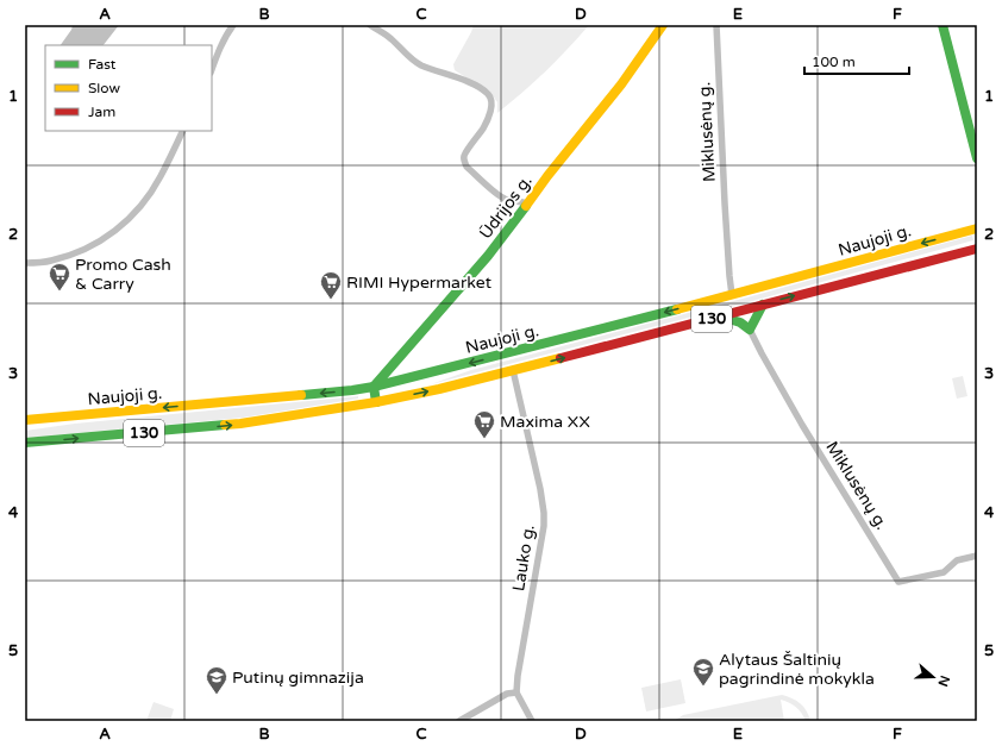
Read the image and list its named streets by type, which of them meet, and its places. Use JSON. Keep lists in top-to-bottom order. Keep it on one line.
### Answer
{"streets":{"main road":["Ūdrijos g.","Naujoji g.","130"],"street":["Miklusėnų g.","Lauko g."]},"crossings":[["Miklusėnų g.","Naujoji g."],["Ūdrijos g.","Naujoji g."],["Naujoji g.","Lauko g."]],"places":{"supermarket":["Promo Cash & Carry","RIMI Hypermarket","Maxima XX"],"school or university":["Alytaus Šaltinių pagrindinė mokykla","Putinų gimnazija"]},"legend":["Fast","Slow","Jam"],"scale_bar":"100 m","north":"right","grid":{"columns":["A","B","C","D","E","F"],"rows":["1","2","3","4","5"]}}
